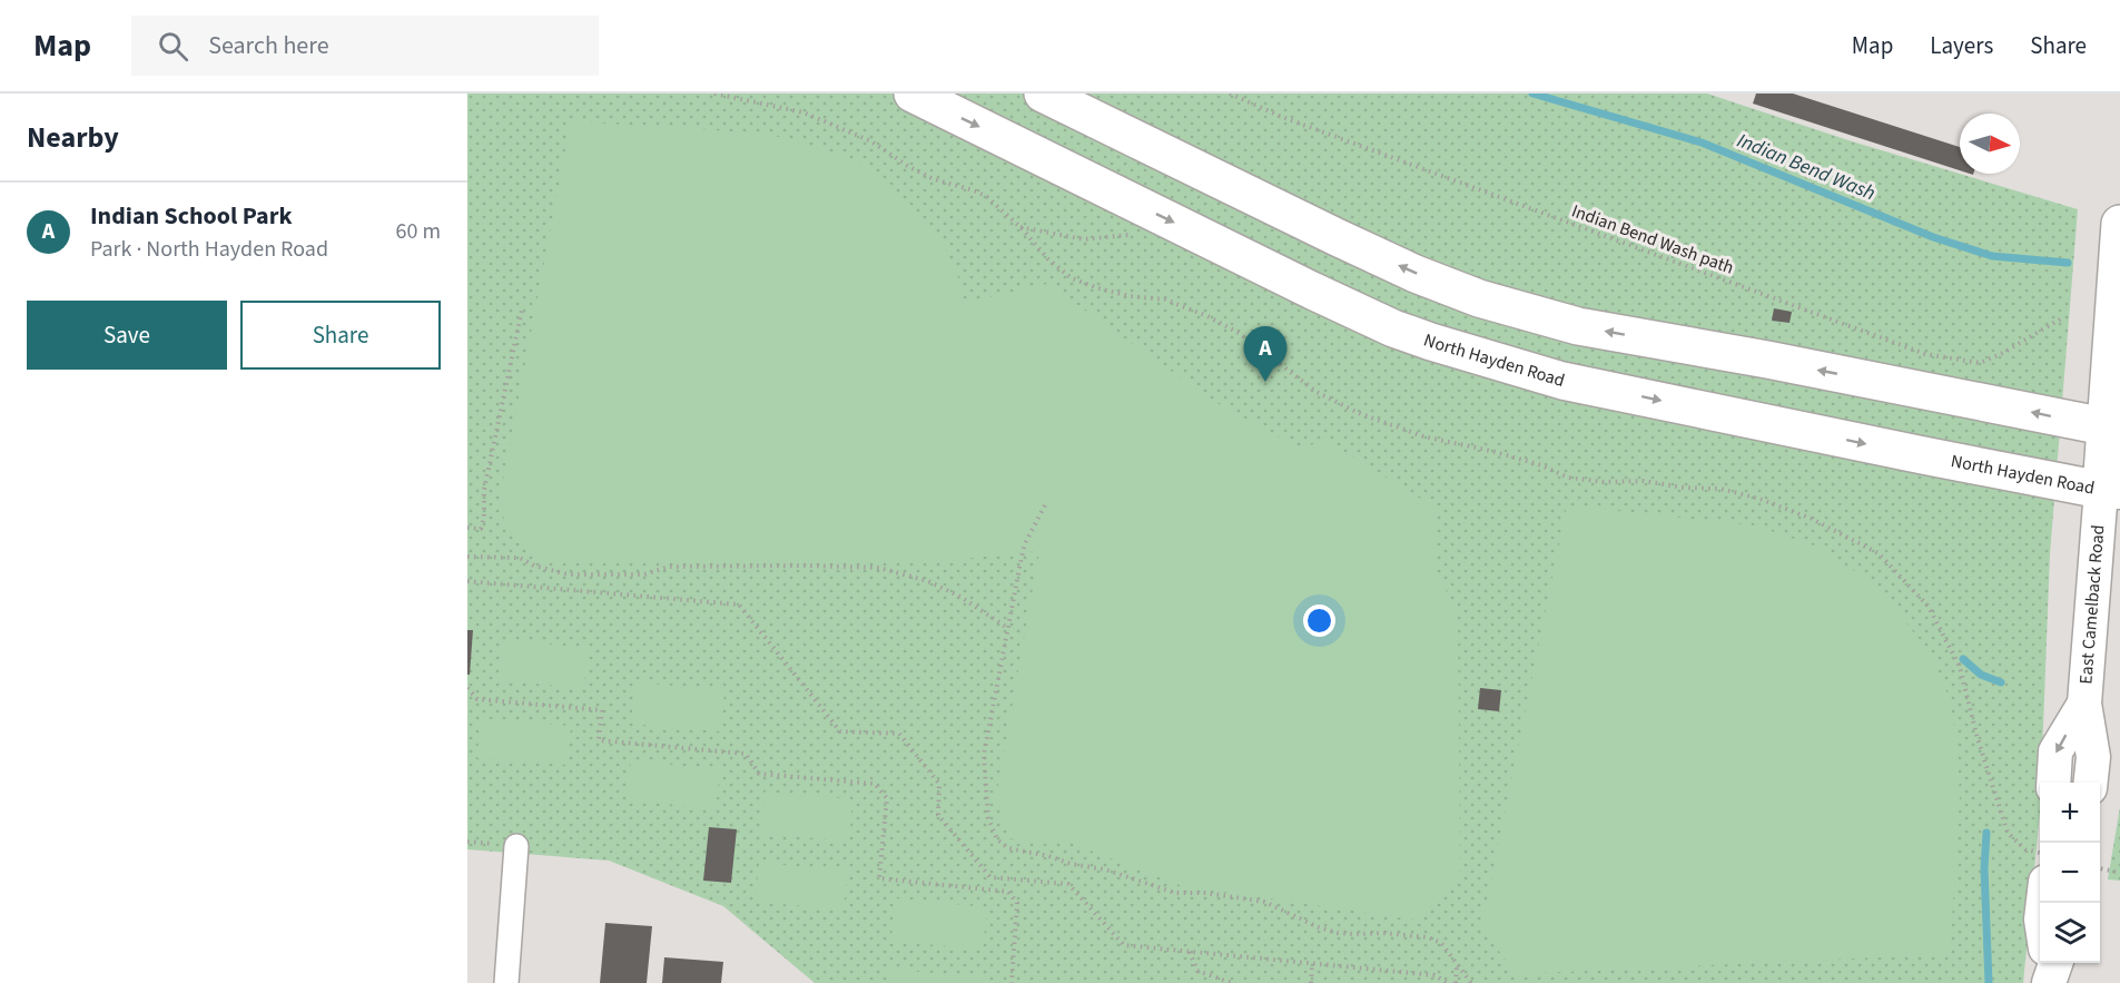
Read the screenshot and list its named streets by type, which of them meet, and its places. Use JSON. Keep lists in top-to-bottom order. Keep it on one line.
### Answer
{"streets":{"main road":["North Hayden Road","East Camelback Road"],"path":["Indian Bend Wash path"]},"crossings":[["North Hayden Road","East Camelback Road"]],"water":["Indian Bend Wash"],"north":"right","page":{"header":"Map","search":"Search here","nav":["Map","Layers","Share"],"heading":"Nearby","list":[{"mark":"A","name":"Indian School Park","note":"Park · North Hayden Road","value":"60 m"}],"buttons":["Save","Share"],"pins":"A","map_buttons":["+","−"]}}
